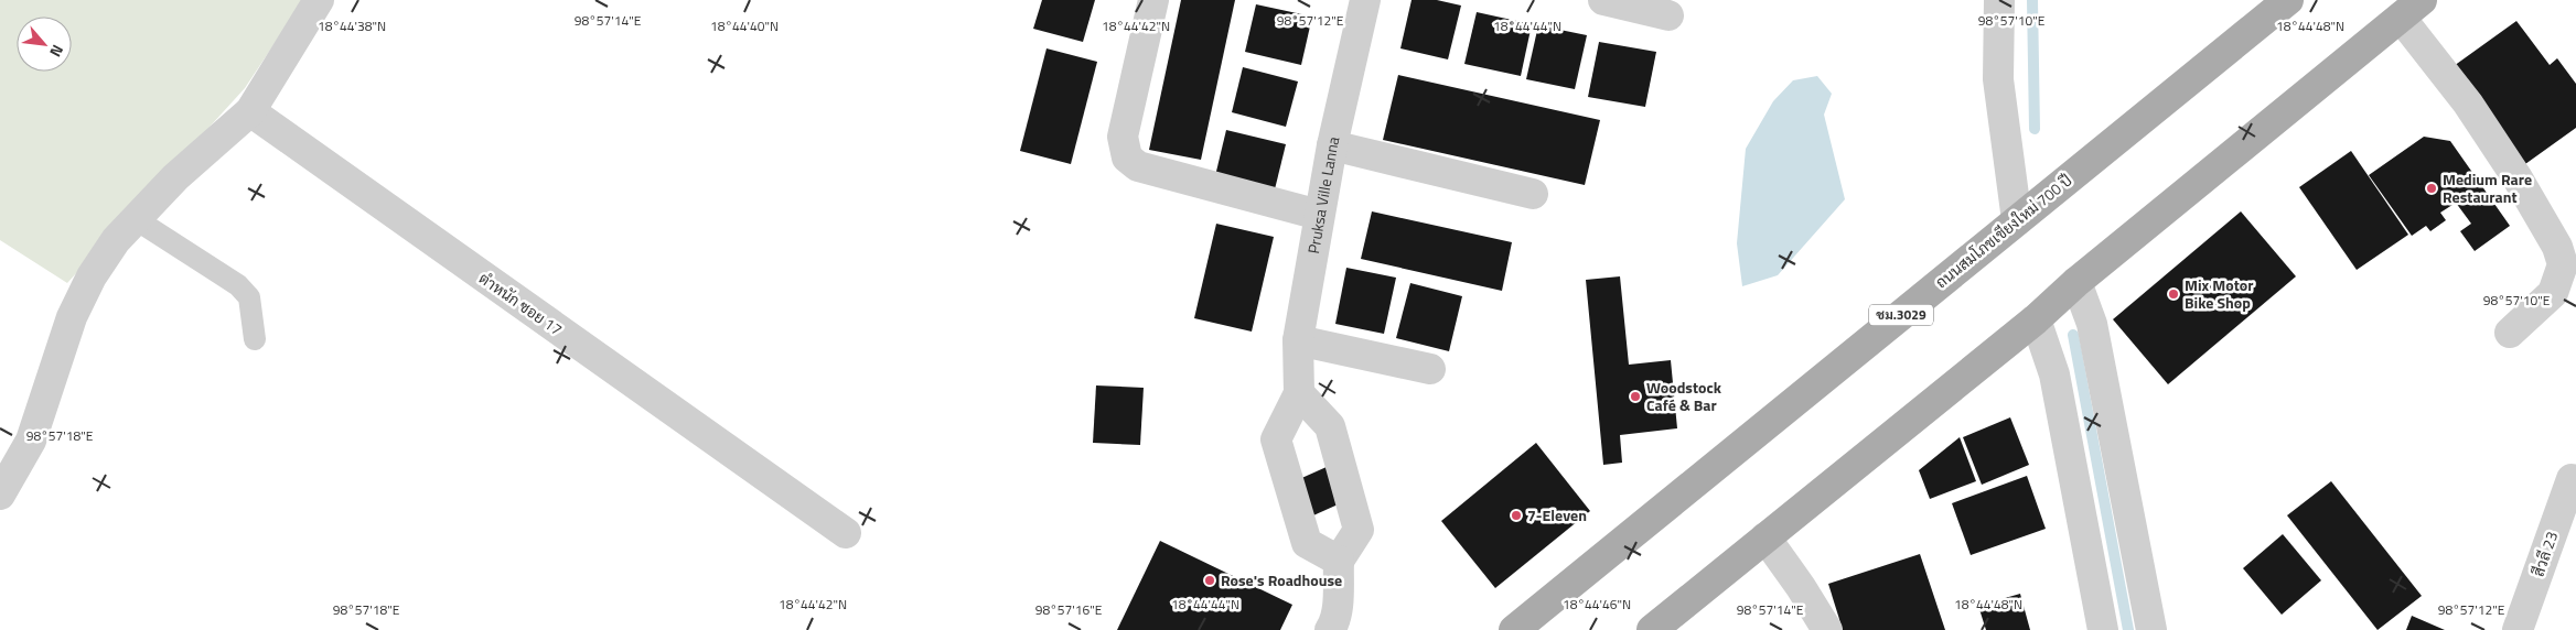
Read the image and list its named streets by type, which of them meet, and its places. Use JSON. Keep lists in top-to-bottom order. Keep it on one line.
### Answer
{"streets":{"main road":["ถนนสมโภชเชียงใหม่ 700 ปี","ชม.3029"],"street":["Pruksa Ville Lanna","ตำหนัก ซอย 17","สีวลี 23"]},"places":["Medium Rare Restaurant","Mix Motor Bike Shop","Woodstock Café & Bar","7-Eleven","Rose's Roadhouse"],"north":"bottom right","coordinates":["98°57'14\"E","98°57'12\"E","98°57'10\"E","18°44'38\"N","18°44'40\"N","18°44'42\"N","18°44'44\"N","18°44'48\"N","98°57'18\"E","18°44'46\"N","98°57'16\"E"]}
